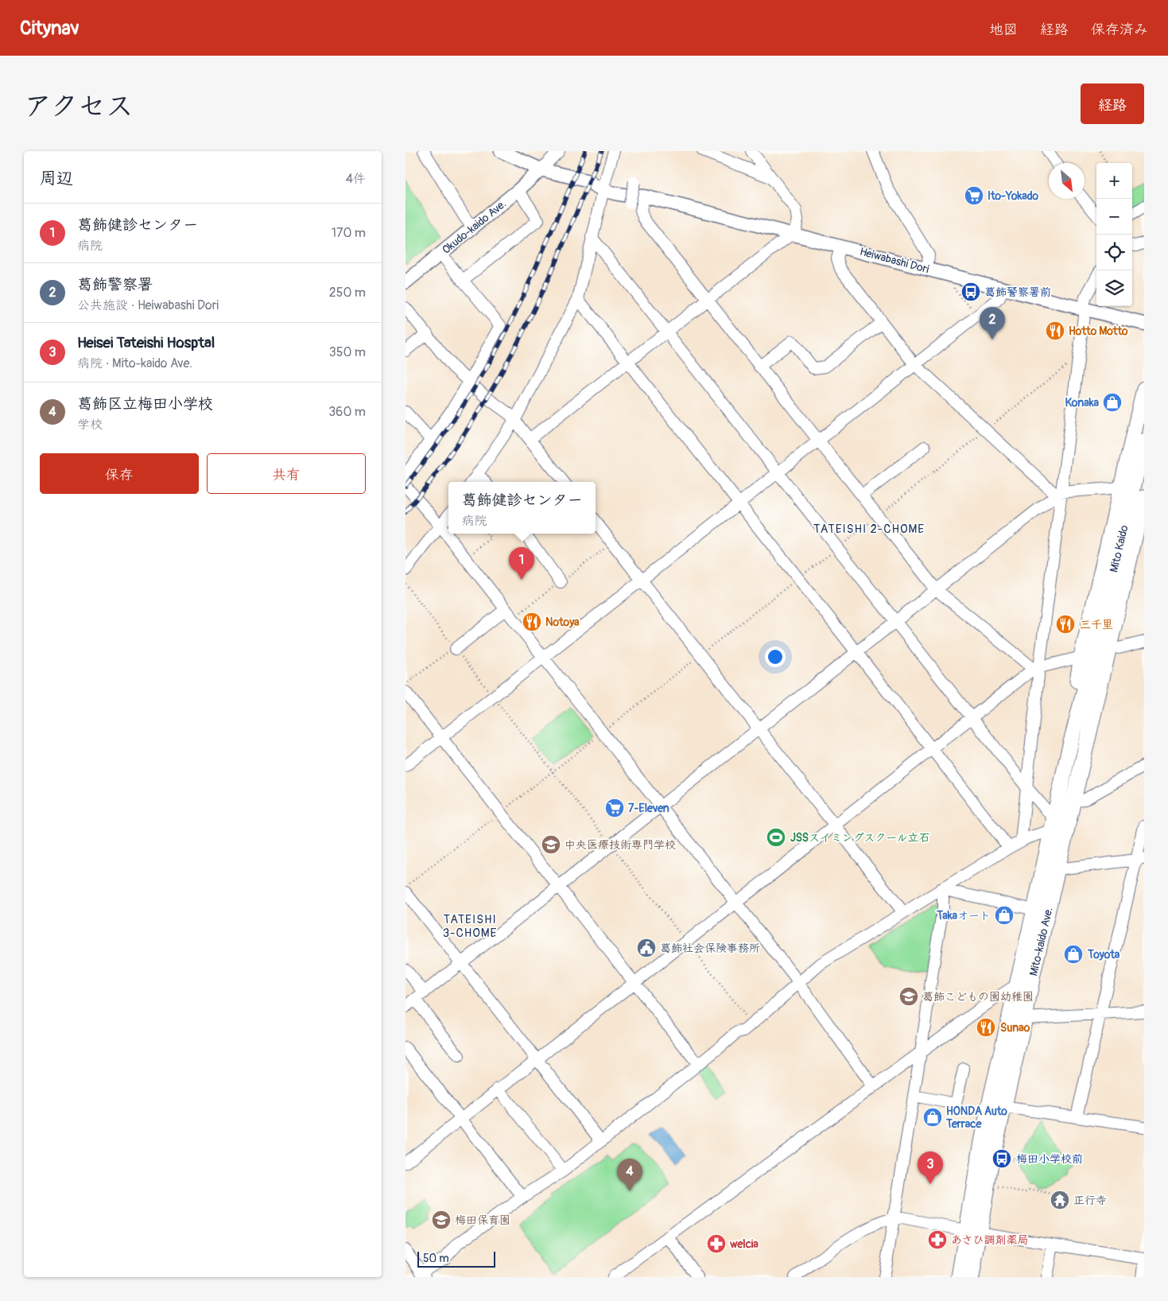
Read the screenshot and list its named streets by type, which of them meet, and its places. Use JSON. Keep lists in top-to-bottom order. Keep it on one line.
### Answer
{"streets":{"highway":["Mito Kaido","Mito-kaido Ave."],"main road":["Okudo-kaido Ave.","Heiwabashi Dori"]},"crossings":[["Okudo-kaido Ave.","Heiwabashi Dori"],["Mito Kaido","Mito-kaido Ave."]],"districts":["TATEISHI 2-CHOME","TATEISHI 3-CHOME"],"places":{"supermarket":["Ito-Yokado","7-Eleven"],"bus stop":["葛飾警察署前","梅田小学校前"],"restaurant":["Hotto Motto","Notoya","三千里","Sunao"],"shop":["Konaka","Takaオート","Toyota","HONDA Auto Terrace"],"sports":["JSSスイミングスクール立石"],"school or university":["中央医療技術専門学校","葛飾こどもの園幼稚園","梅田保育園"],"public building":["葛飾社会保険事務所"],"temple":["正行寺"],"pharmacy":["あさひ調剤薬局","welcia"]},"scale_bar":"50 m","north":"bottom right","page":{"header":"Citynav","nav":["地図","経路","保存済み"],"title":"アクセス","buttons":["経路",["保存","共有"]],"heading":["周辺","4件"],"map_buttons":["+","−"],"list":[{"mark":"1","name":"葛飾健診センター","note":"病院","value":"170 m"},{"mark":"2","name":"葛飾警察署","note":"公共施設 · Heiwabashi Dori","value":"250 m"},{"mark":"3","name":"Heisei Tateishi Hosptal","note":"病院 · Mito-kaido Ave.","value":"350 m"},{"mark":"4","name":"葛飾区立梅田小学校","note":"学校","value":"360 m"}],"pins":["2","1","3","4"],"popup":["葛飾健診センター","病院"],"scale":"50 m"}}
